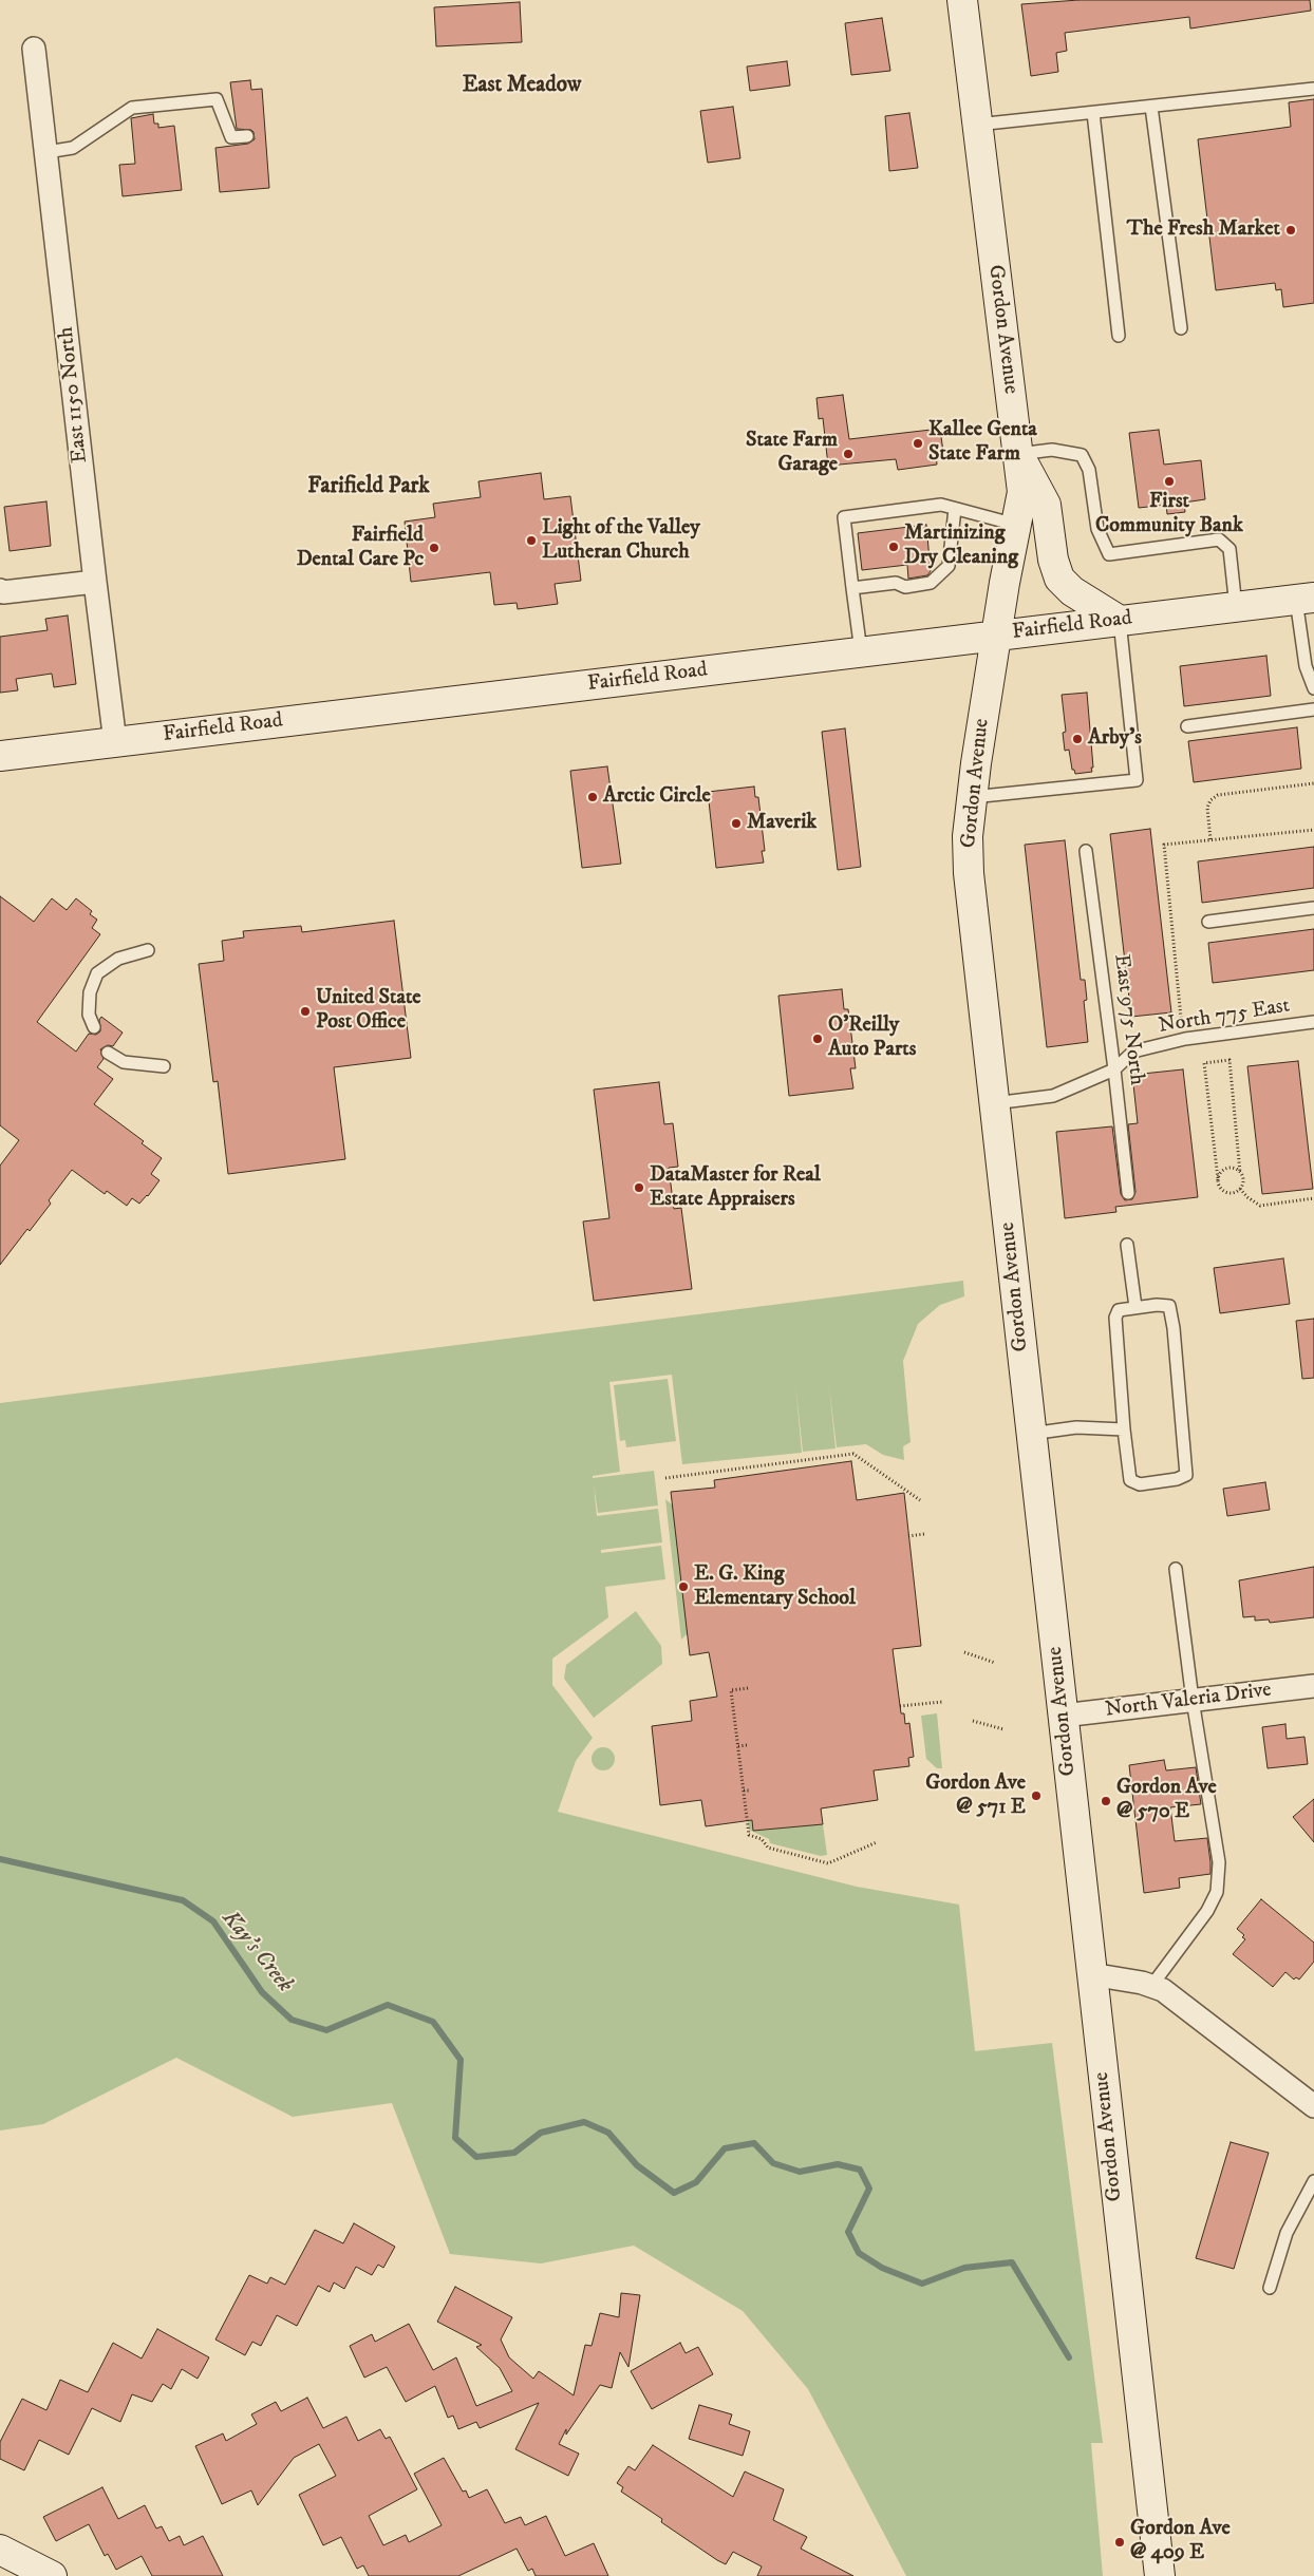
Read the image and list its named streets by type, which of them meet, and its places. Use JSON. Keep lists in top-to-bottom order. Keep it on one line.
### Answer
{"streets":{"main road":["Gordon Avenue","Fairfield Road"],"street":["East 1150 North","North Valeria Drive"],"lane":["North 775 East","East 975 North"]},"crossings":[["Gordon Avenue","Fairfield Road"],["Gordon Avenue","North 775 East"],["Gordon Avenue","North Valeria Drive"],["East 1150 North","Fairfield Road"],["North 775 East","East 975 North"]],"districts":["East Meadow","Farifield Park"],"water":["Kay's Creek"],"places":["The Fresh Market","Kallee Genta State Farm","State Farm Garage","First Community Bank","Light of the Valley Lutheran Church","Martinizing Dry Cleaning","Fairfield Dental Care Pc","Arby's","Arctic Circle","Maverik","United State Post Office","O'Reilly Auto Parts","DataMaster for Real Estate Appraisers","E. G. King Elementary School","Gordon Ave @ 571 E","Gordon Ave @ 570 E","Gordon Ave @ 409 E"]}
